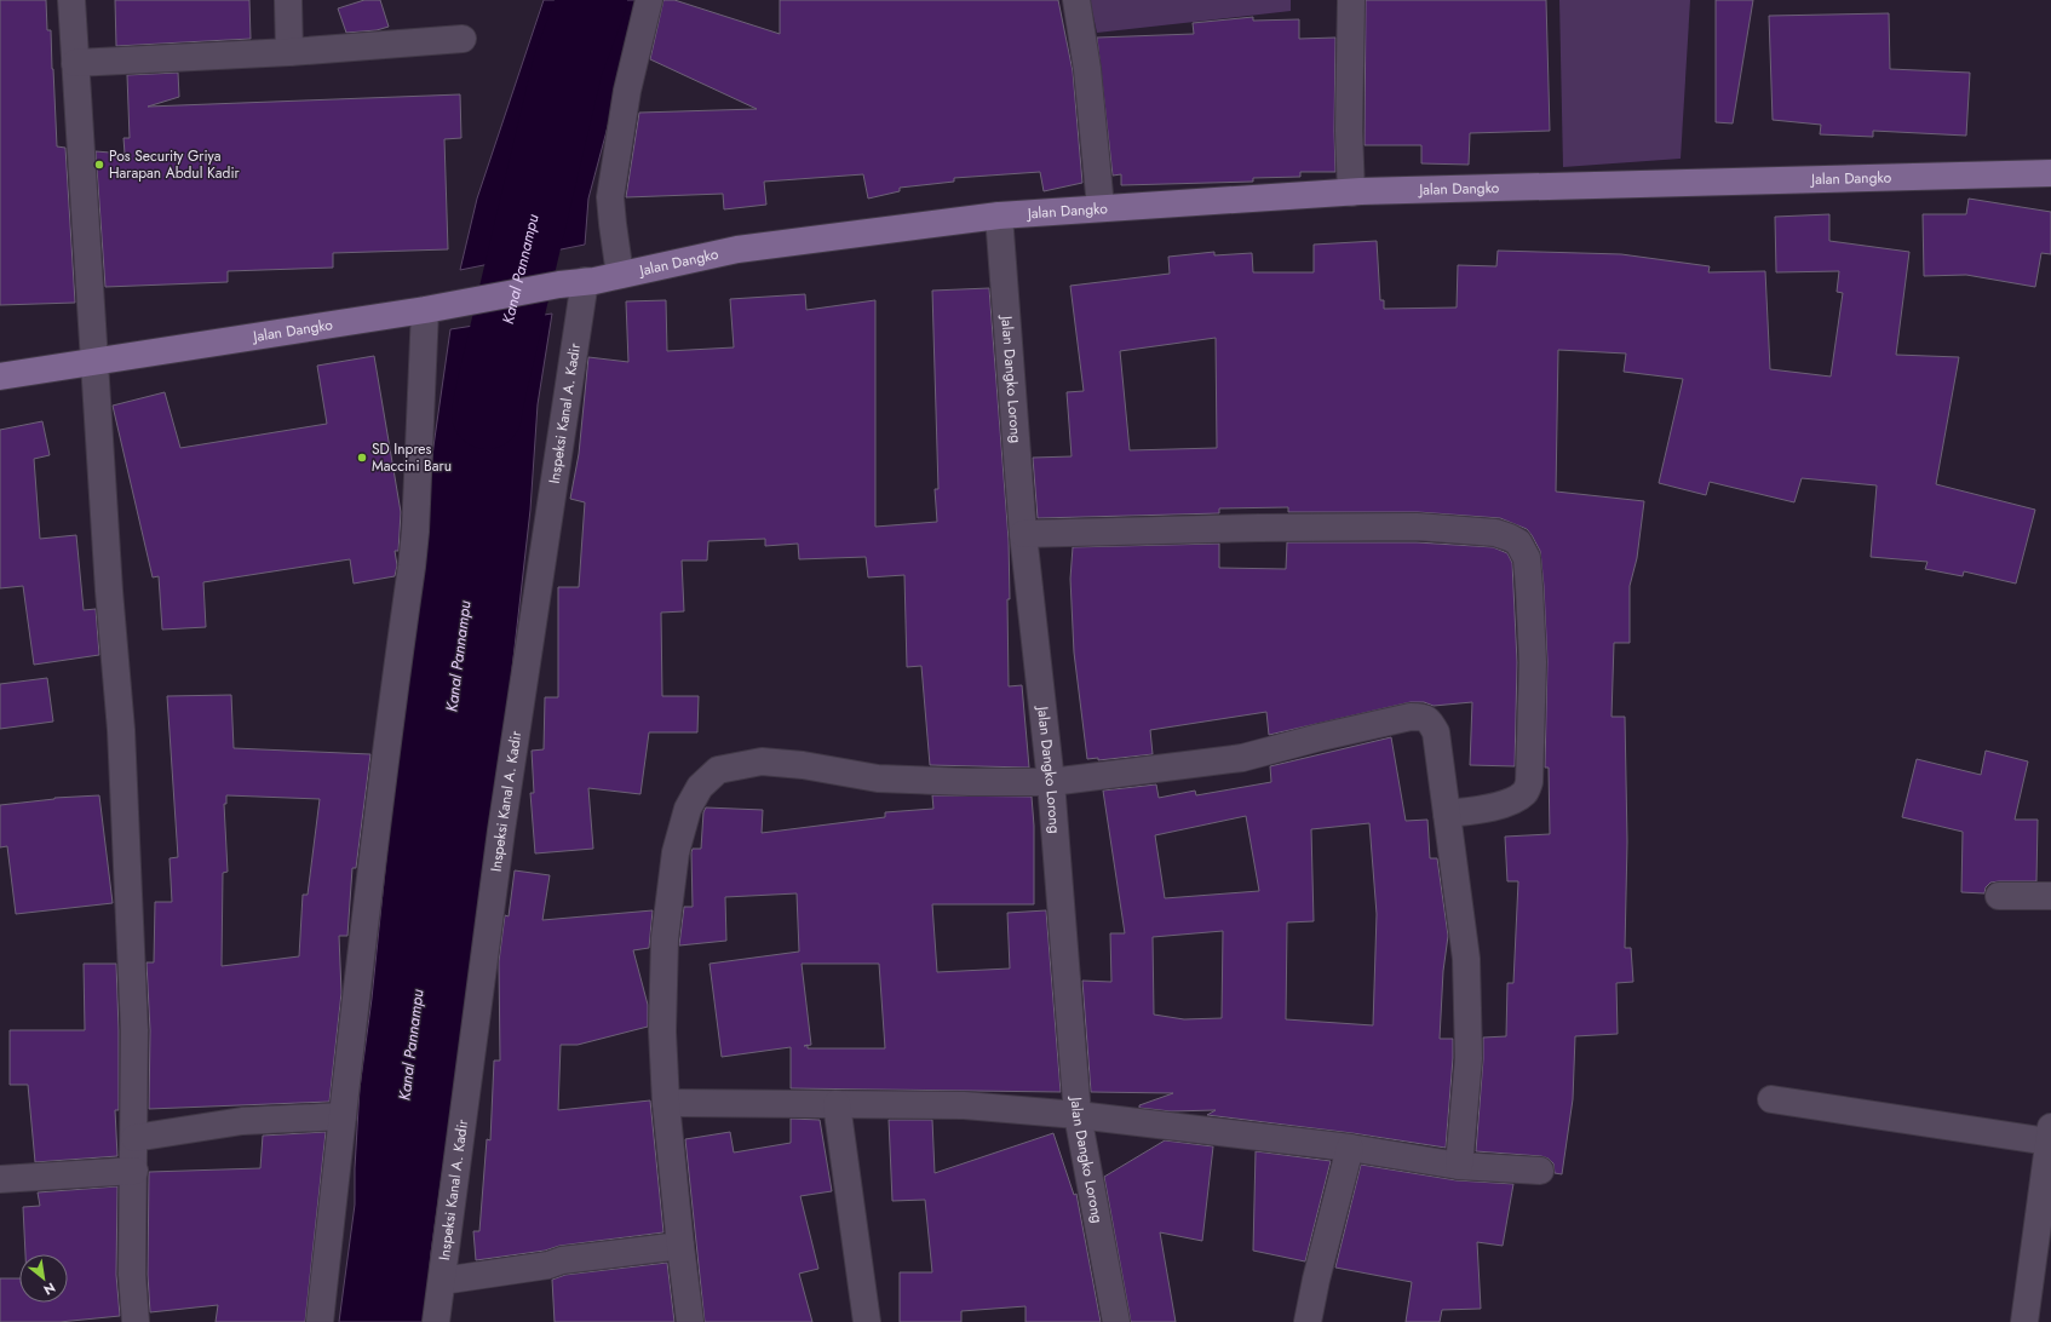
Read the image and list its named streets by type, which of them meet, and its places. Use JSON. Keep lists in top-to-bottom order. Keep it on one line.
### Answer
{"streets":{"main road":["Jalan Dangko"],"street":["Jalan Dangko Lorong","Inspeksi Kanal A. Kadir"]},"crossings":[["Jalan Dangko","Jalan Dangko Lorong"],["Jalan Dangko","Inspeksi Kanal A. Kadir"]],"water":["Kanal Pannampu"],"places":["Pos Security Griya Harapan Abdul Kadir","SD Inpres Maccini Baru"],"north":"bottom right"}
